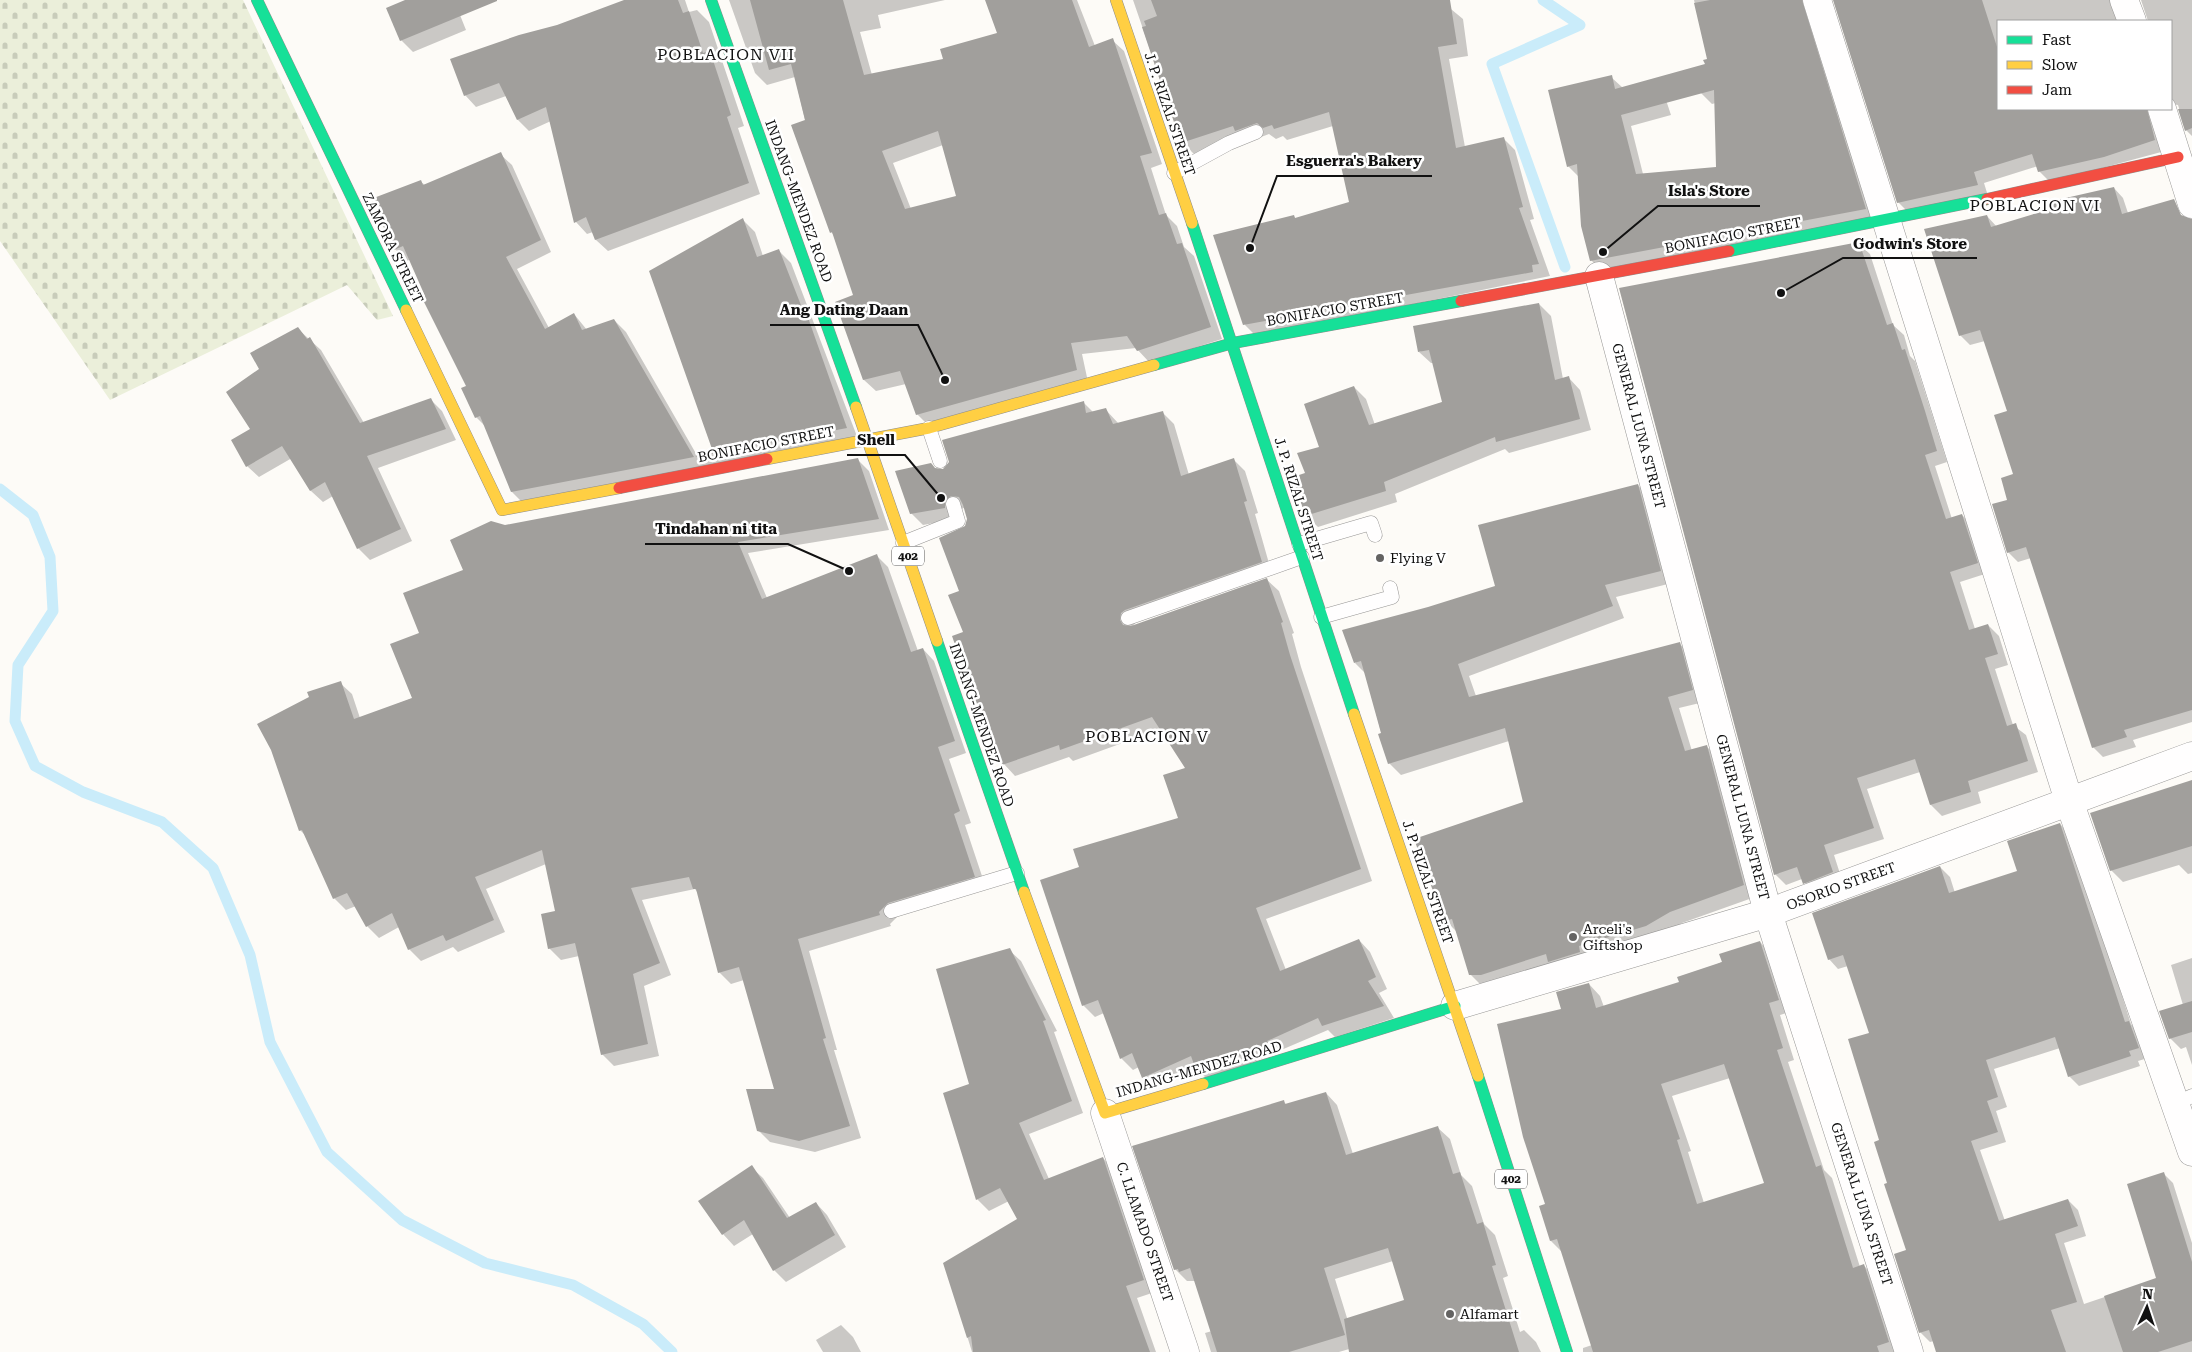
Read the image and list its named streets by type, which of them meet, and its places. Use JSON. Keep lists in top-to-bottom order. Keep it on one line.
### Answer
{"streets":{"main road":["J. P. RIZAL STREET","INDANG-MENDEZ ROAD","BONIFACIO STREET","ZAMORA STREET","402"],"street":["GENERAL LUNA STREET","OSORIO STREET","C. LLAMADO STREET"]},"crossings":[["J. P. RIZAL STREET","INDANG-MENDEZ ROAD"],["J. P. RIZAL STREET","BONIFACIO STREET"],["J. P. RIZAL STREET","402"],["J. P. RIZAL STREET","OSORIO STREET"],["INDANG-MENDEZ ROAD","BONIFACIO STREET"],["INDANG-MENDEZ ROAD","402"],["INDANG-MENDEZ ROAD","OSORIO STREET"],["INDANG-MENDEZ ROAD","C. LLAMADO STREET"],["BONIFACIO STREET","ZAMORA STREET"],["BONIFACIO STREET","GENERAL LUNA STREET"],["GENERAL LUNA STREET","OSORIO STREET"],["402","OSORIO STREET"]],"districts":["POBLACION VII","POBLACION VI","POBLACION V"],"places":["Esguerra's Bakery","Isla's Store","Godwin's Store","Ang Dating Daan","Shell","Flying V","Tindahan ni tita","Arceli's Giftshop","Alfamart"],"legend":["Fast","Slow","Jam"],"north":"top"}
